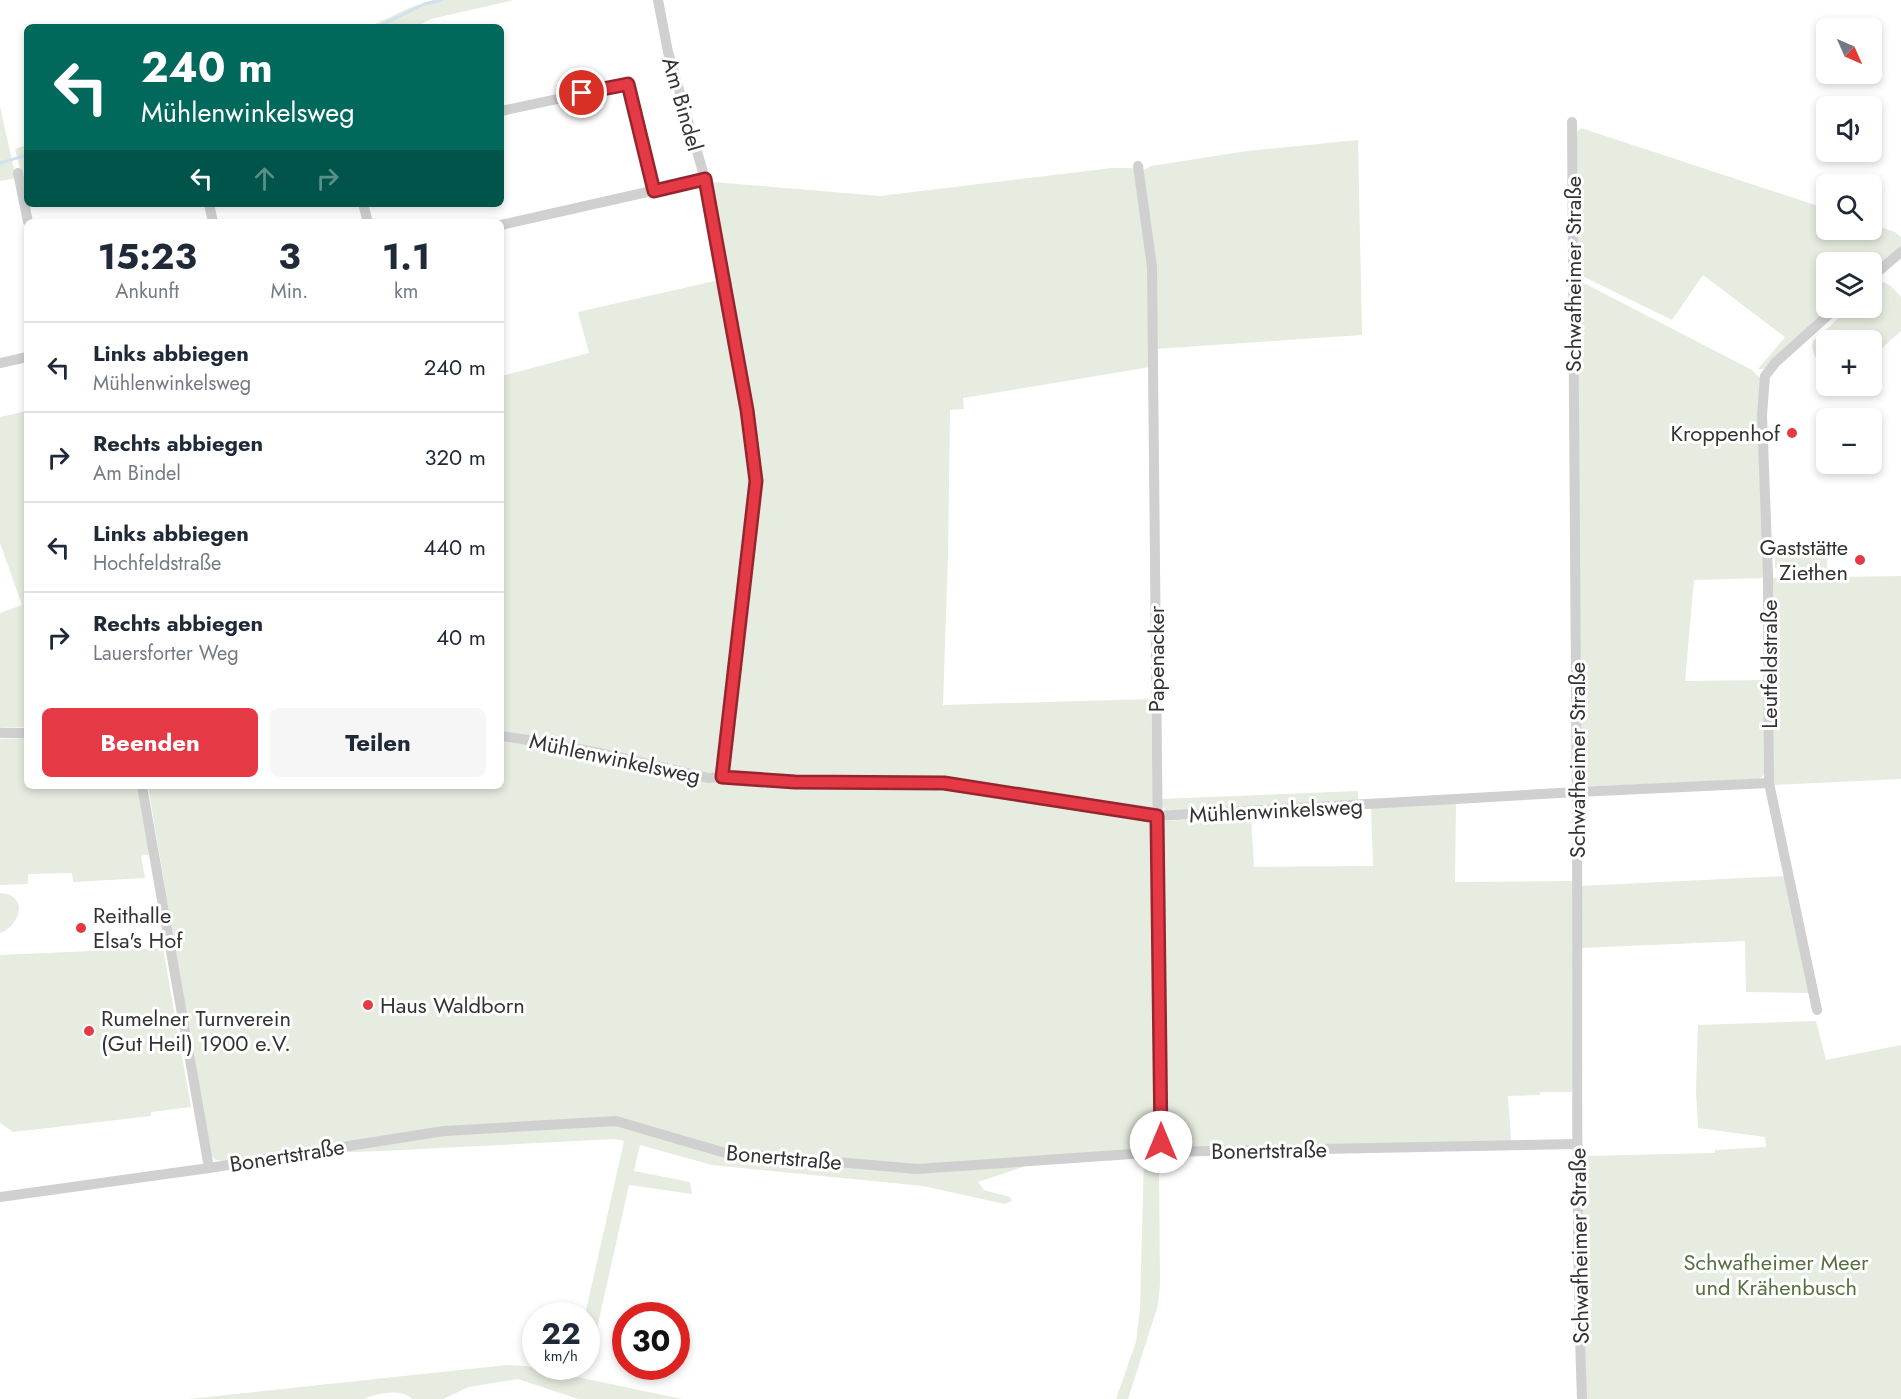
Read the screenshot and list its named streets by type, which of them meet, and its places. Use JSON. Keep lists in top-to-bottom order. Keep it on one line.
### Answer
{"streets":{"street":["Am Bindel","Schwafheimer Straße","Papenacker","Leutfeldstraße","Mühlenwinkelsweg","Bonertstraße"]},"crossings":[["Am Bindel","Mühlenwinkelsweg"],["Schwafheimer Straße","Mühlenwinkelsweg"],["Schwafheimer Straße","Bonertstraße"],["Papenacker","Mühlenwinkelsweg"],["Papenacker","Bonertstraße"],["Leutfeldstraße","Mühlenwinkelsweg"]],"parks":["Schwafheimer Meer und Krähenbusch"],"places":["Kroppenhof","Gaststätte Ziethen","Reithalle Elsa's Hof","Haus Waldborn","Rumelner Turnverein (Gut Heil) 1900 e.V."],"north":"bottom right","page":{"map_buttons":["+","−"],"turn":["240 m","Mühlenwinkelsweg"],"eta":["15:23","Ankunft","3","Min.","1.1","km"],"list":[{"name":"Links abbiegen","note":"Mühlenwinkelsweg","value":"240 m"},{"name":"Rechts abbiegen","note":"Am Bindel","value":"320 m"},{"name":"Links abbiegen","note":"Hochfeldstraße","value":"440 m"},{"name":"Rechts abbiegen","note":"Lauersforter Weg","value":"40 m"}],"buttons":["Beenden","Teilen"],"speed":"22 km/h","limit":"30"}}
